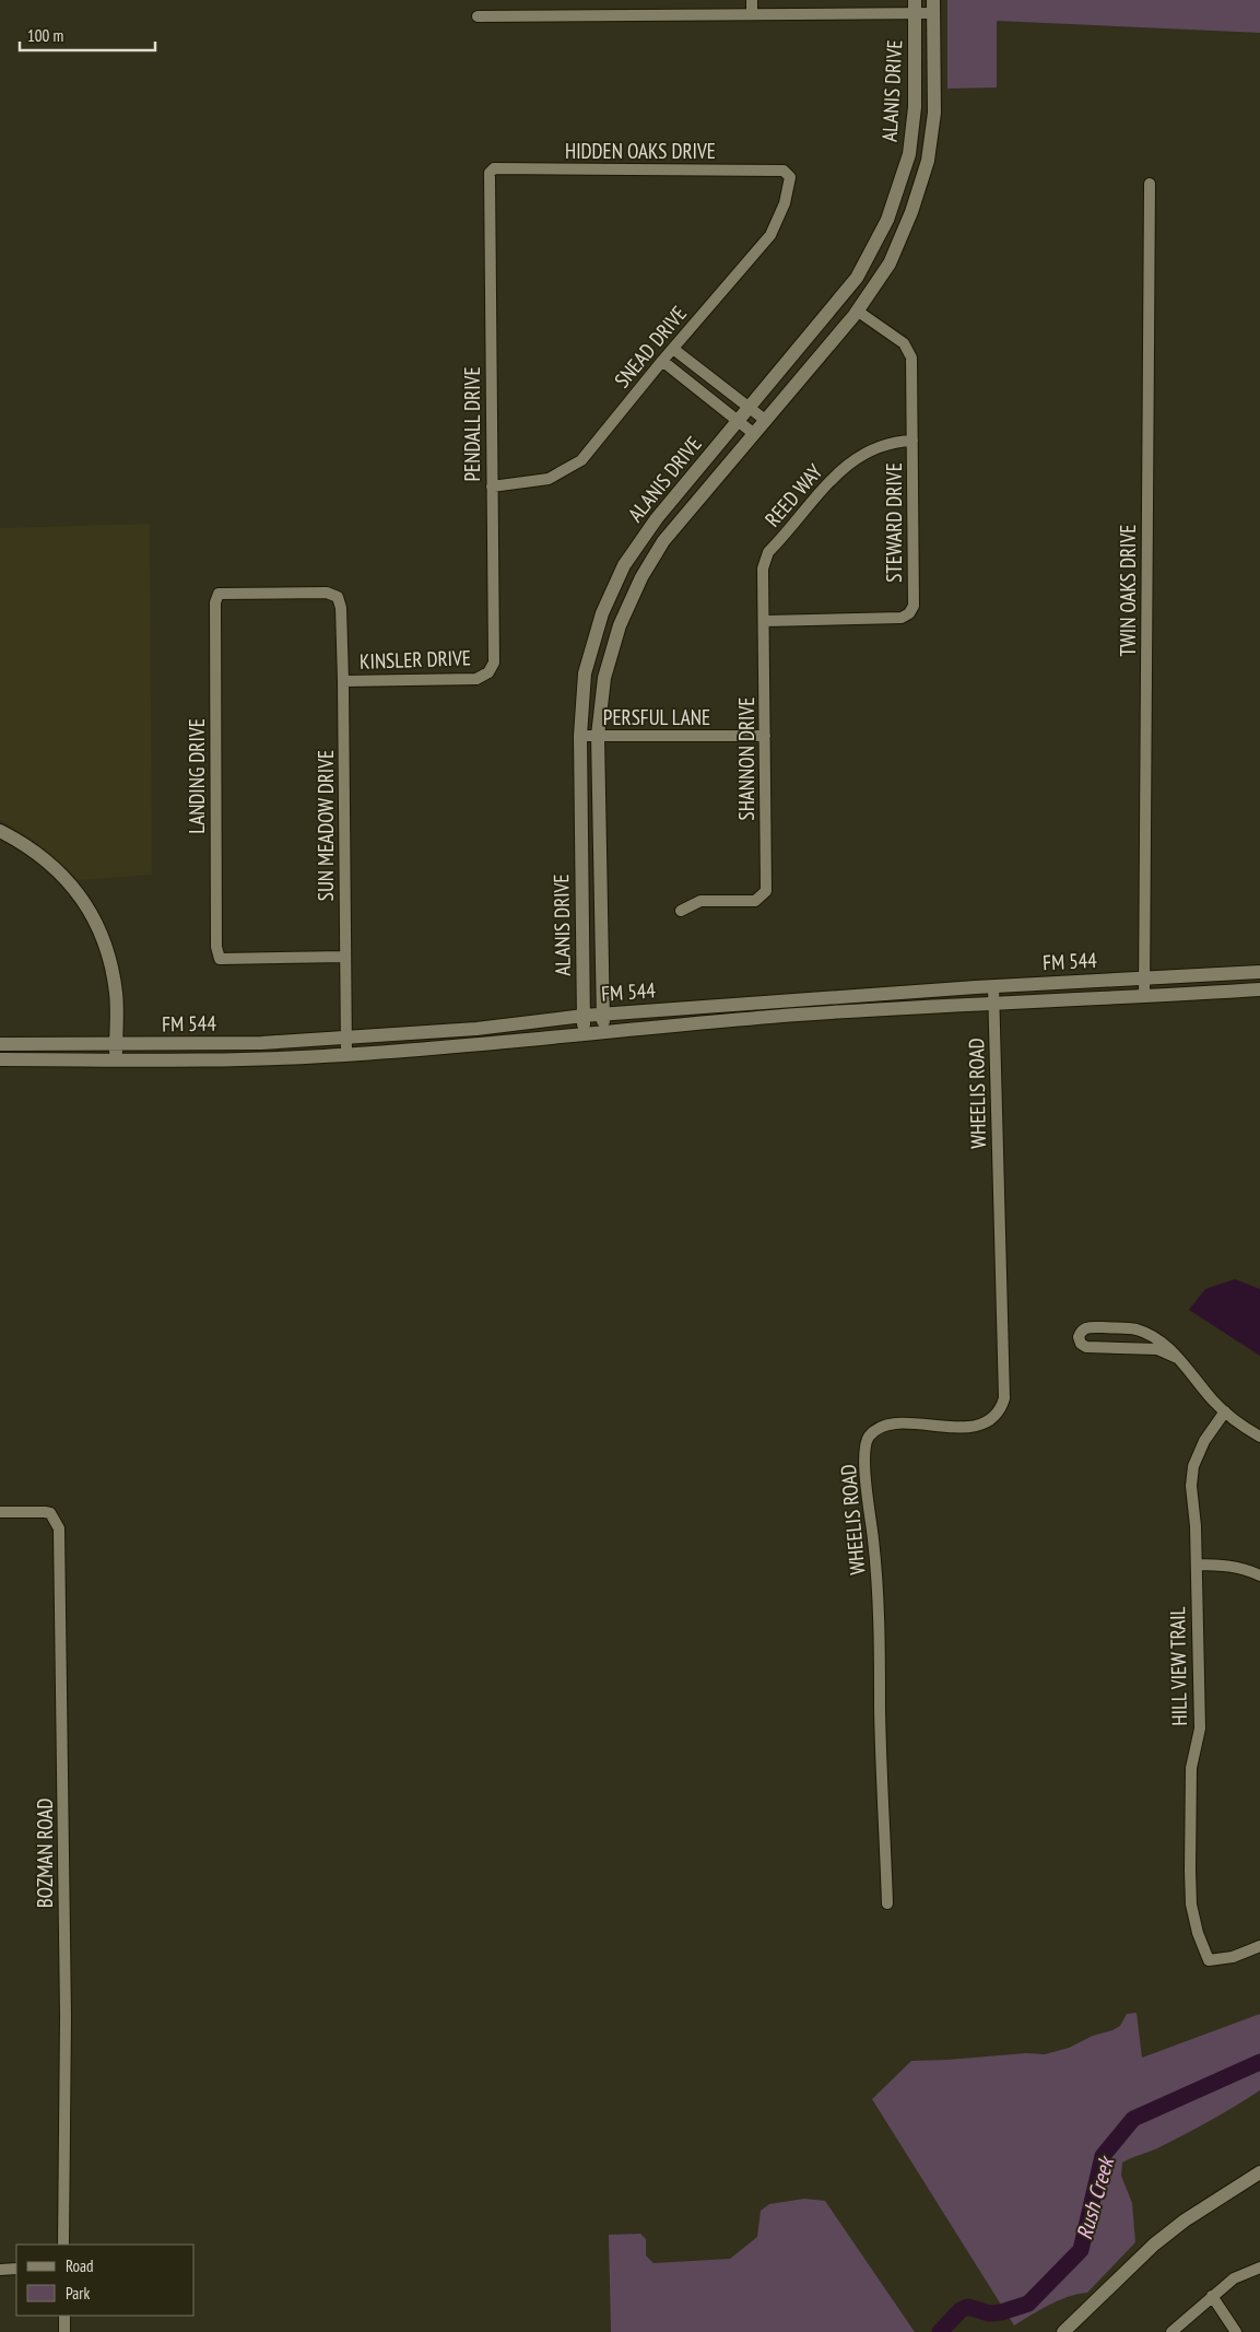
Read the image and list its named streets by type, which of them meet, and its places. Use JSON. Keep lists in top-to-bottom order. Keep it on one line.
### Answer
{"streets":{"main road":["ALANIS DRIVE","FM 544"],"street":["HIDDEN OAKS DRIVE","SNEAD DRIVE","PENDALL DRIVE","REED WAY","STEWARD DRIVE","TWIN OAKS DRIVE","KINSLER DRIVE","PERSFUL LANE","SHANNON DRIVE","LANDING DRIVE","SUN MEADOW DRIVE","WHEELIS ROAD","HILL VIEW TRAIL","BOZMAN ROAD"]},"crossings":[["ALANIS DRIVE","STEWARD DRIVE"],["ALANIS DRIVE","PERSFUL LANE"],["ALANIS DRIVE","FM 544"],["HIDDEN OAKS DRIVE","SNEAD DRIVE"],["HIDDEN OAKS DRIVE","PENDALL DRIVE"],["SNEAD DRIVE","PENDALL DRIVE"],["PENDALL DRIVE","KINSLER DRIVE"],["REED WAY","STEWARD DRIVE"],["REED WAY","SHANNON DRIVE"],["STEWARD DRIVE","SHANNON DRIVE"],["TWIN OAKS DRIVE","FM 544"],["KINSLER DRIVE","SUN MEADOW DRIVE"],["PERSFUL LANE","SHANNON DRIVE"],["LANDING DRIVE","SUN MEADOW DRIVE"],["SUN MEADOW DRIVE","FM 544"],["FM 544","WHEELIS ROAD"]],"water":["Rush Creek"],"legend":["Road","Park"],"scale_bar":"100 m"}
